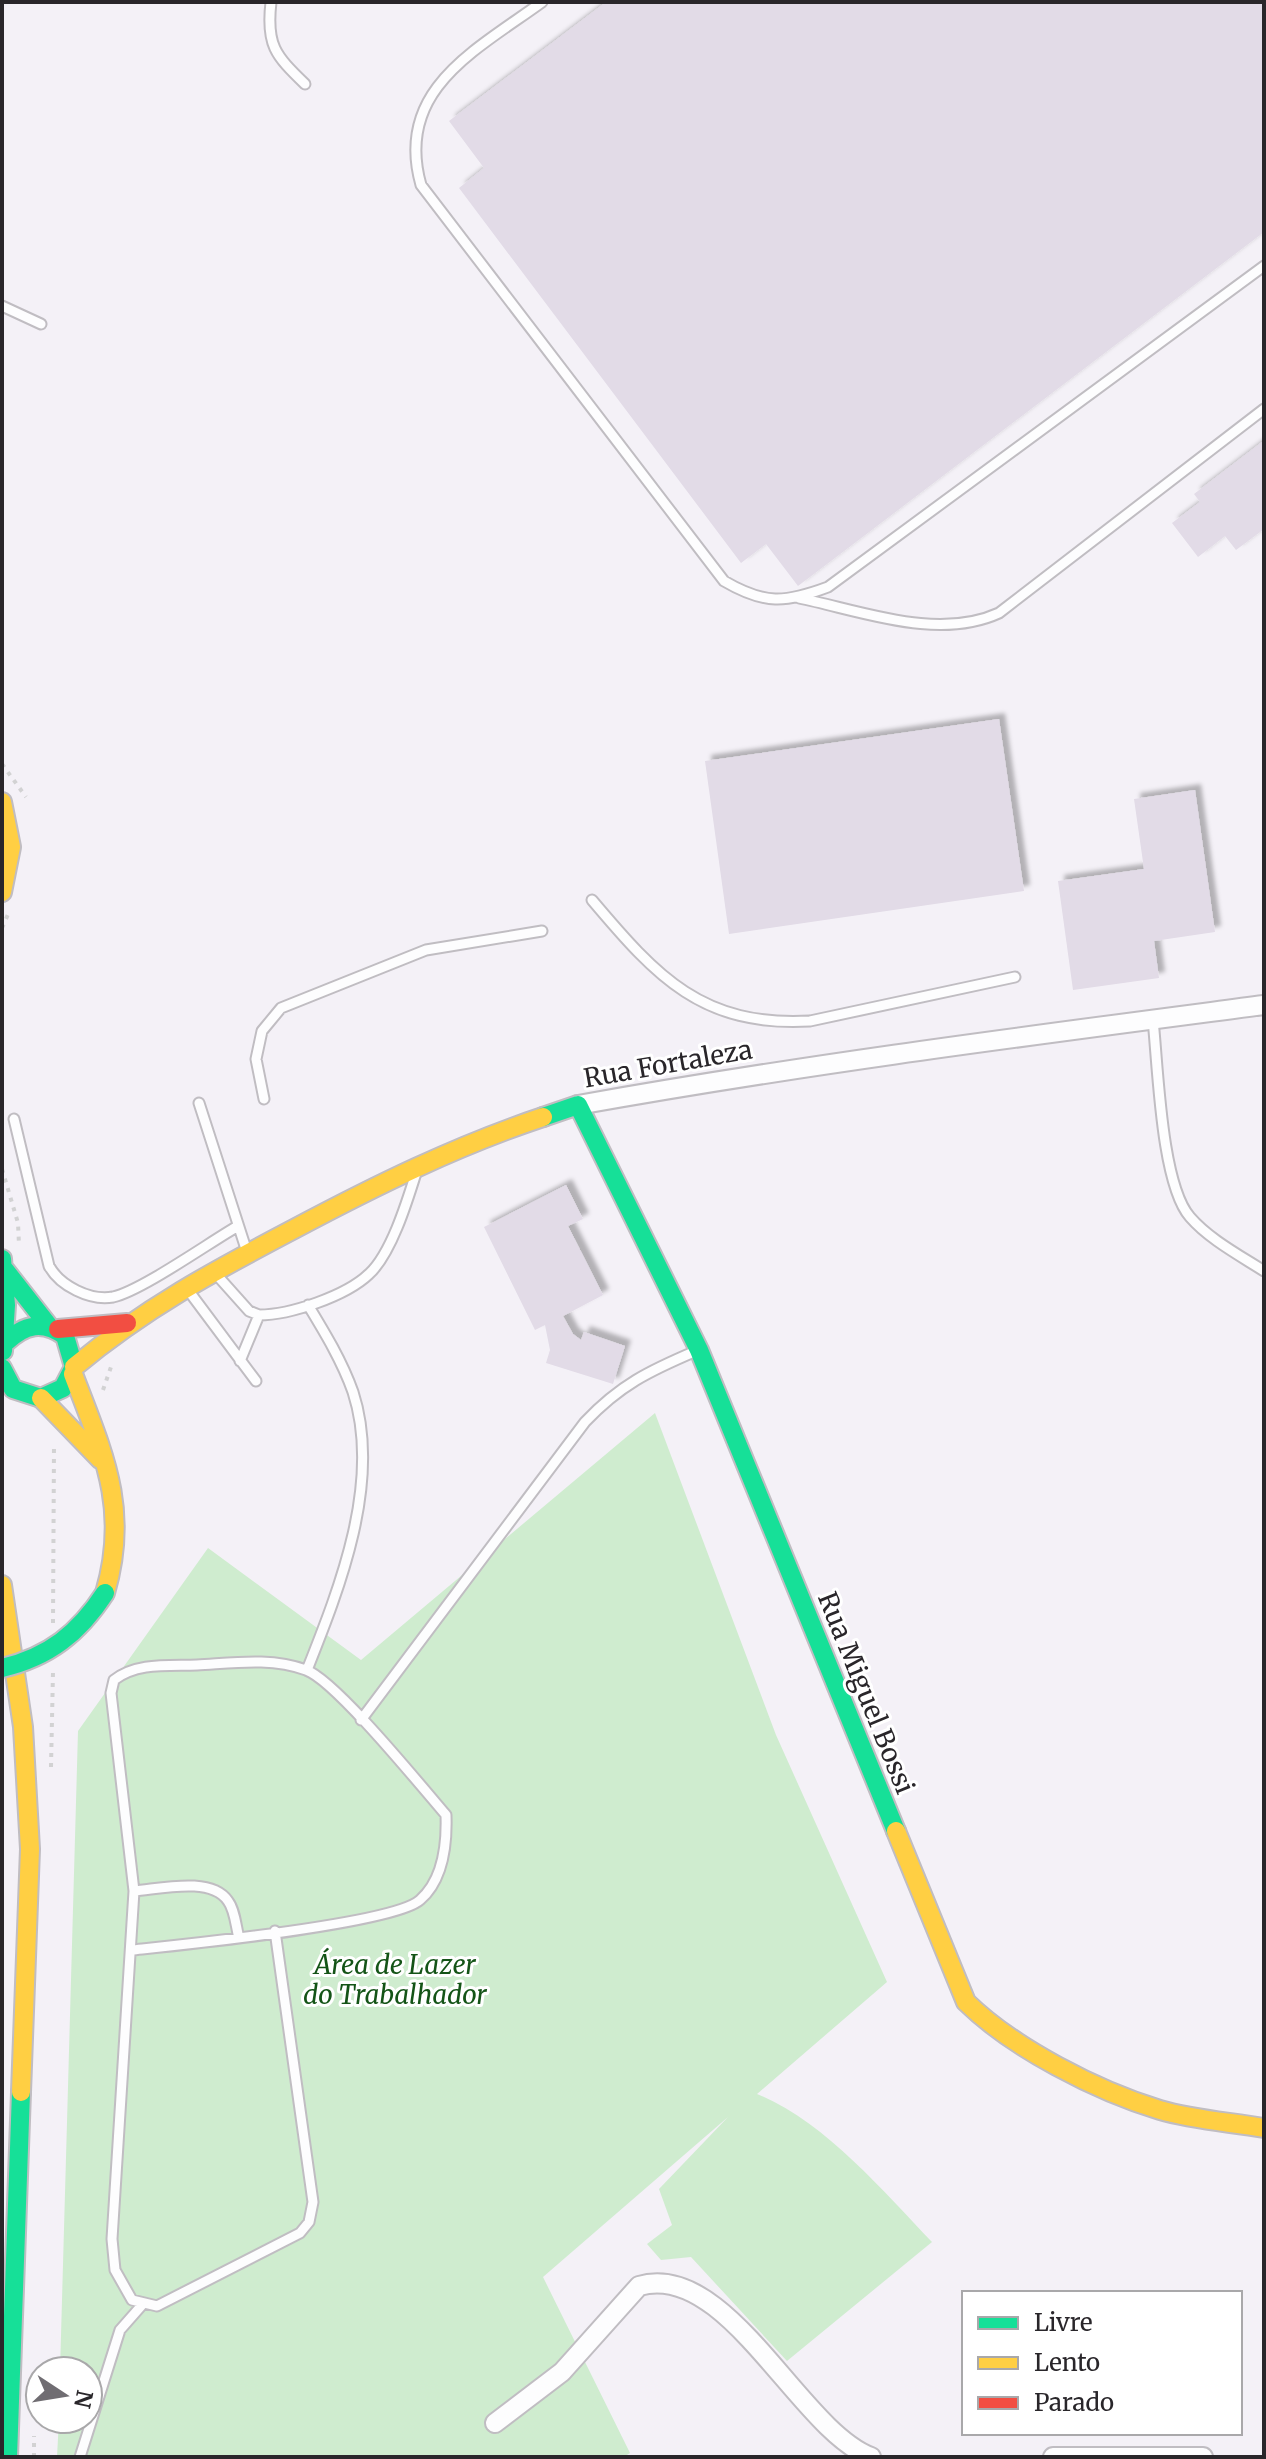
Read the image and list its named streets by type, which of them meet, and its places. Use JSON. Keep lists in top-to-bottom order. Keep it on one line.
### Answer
{"streets":{"main road":["Rua Fortaleza","Rua Miguel Bossi"]},"crossings":[["Rua Fortaleza","Rua Miguel Bossi"]],"parks":["Área de Lazer do Trabalhador"],"legend":["Livre","Lento","Parado"],"north":"right"}
